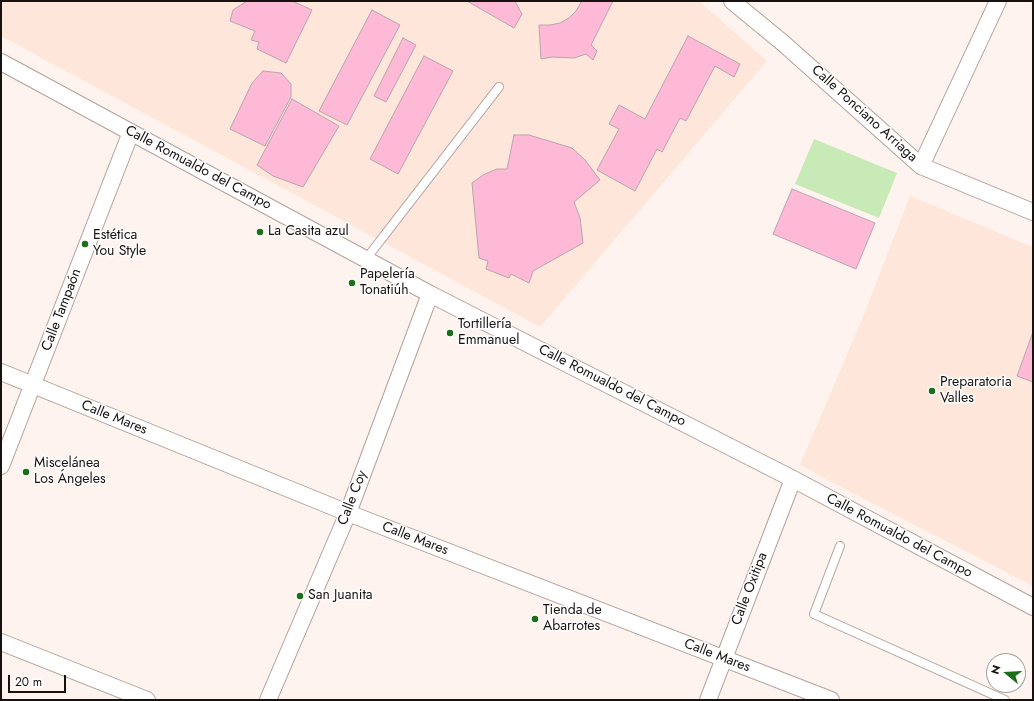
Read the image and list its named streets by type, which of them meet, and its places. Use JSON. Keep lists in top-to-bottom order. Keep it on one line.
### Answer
{"streets":{"street":["Calle Ponciano Arriaga","Calle Romualdo del Campo","Calle Tampaón","Calle Mares","Calle Coy","Calle Oxitipa"]},"crossings":[["Calle Romualdo del Campo","Calle Tampaón"],["Calle Romualdo del Campo","Calle Coy"],["Calle Romualdo del Campo","Calle Oxitipa"],["Calle Tampaón","Calle Mares"],["Calle Mares","Calle Coy"],["Calle Mares","Calle Oxitipa"]],"places":["La Casita azul","Estética You Style","Papelería Tonatiúh","Tortillería Emmanuel","Preparatoria Valles","Miscelánea Los Ángeles","San Juanita","Tienda de Abarrotes"],"scale_bar":"20 m","north":"left"}
